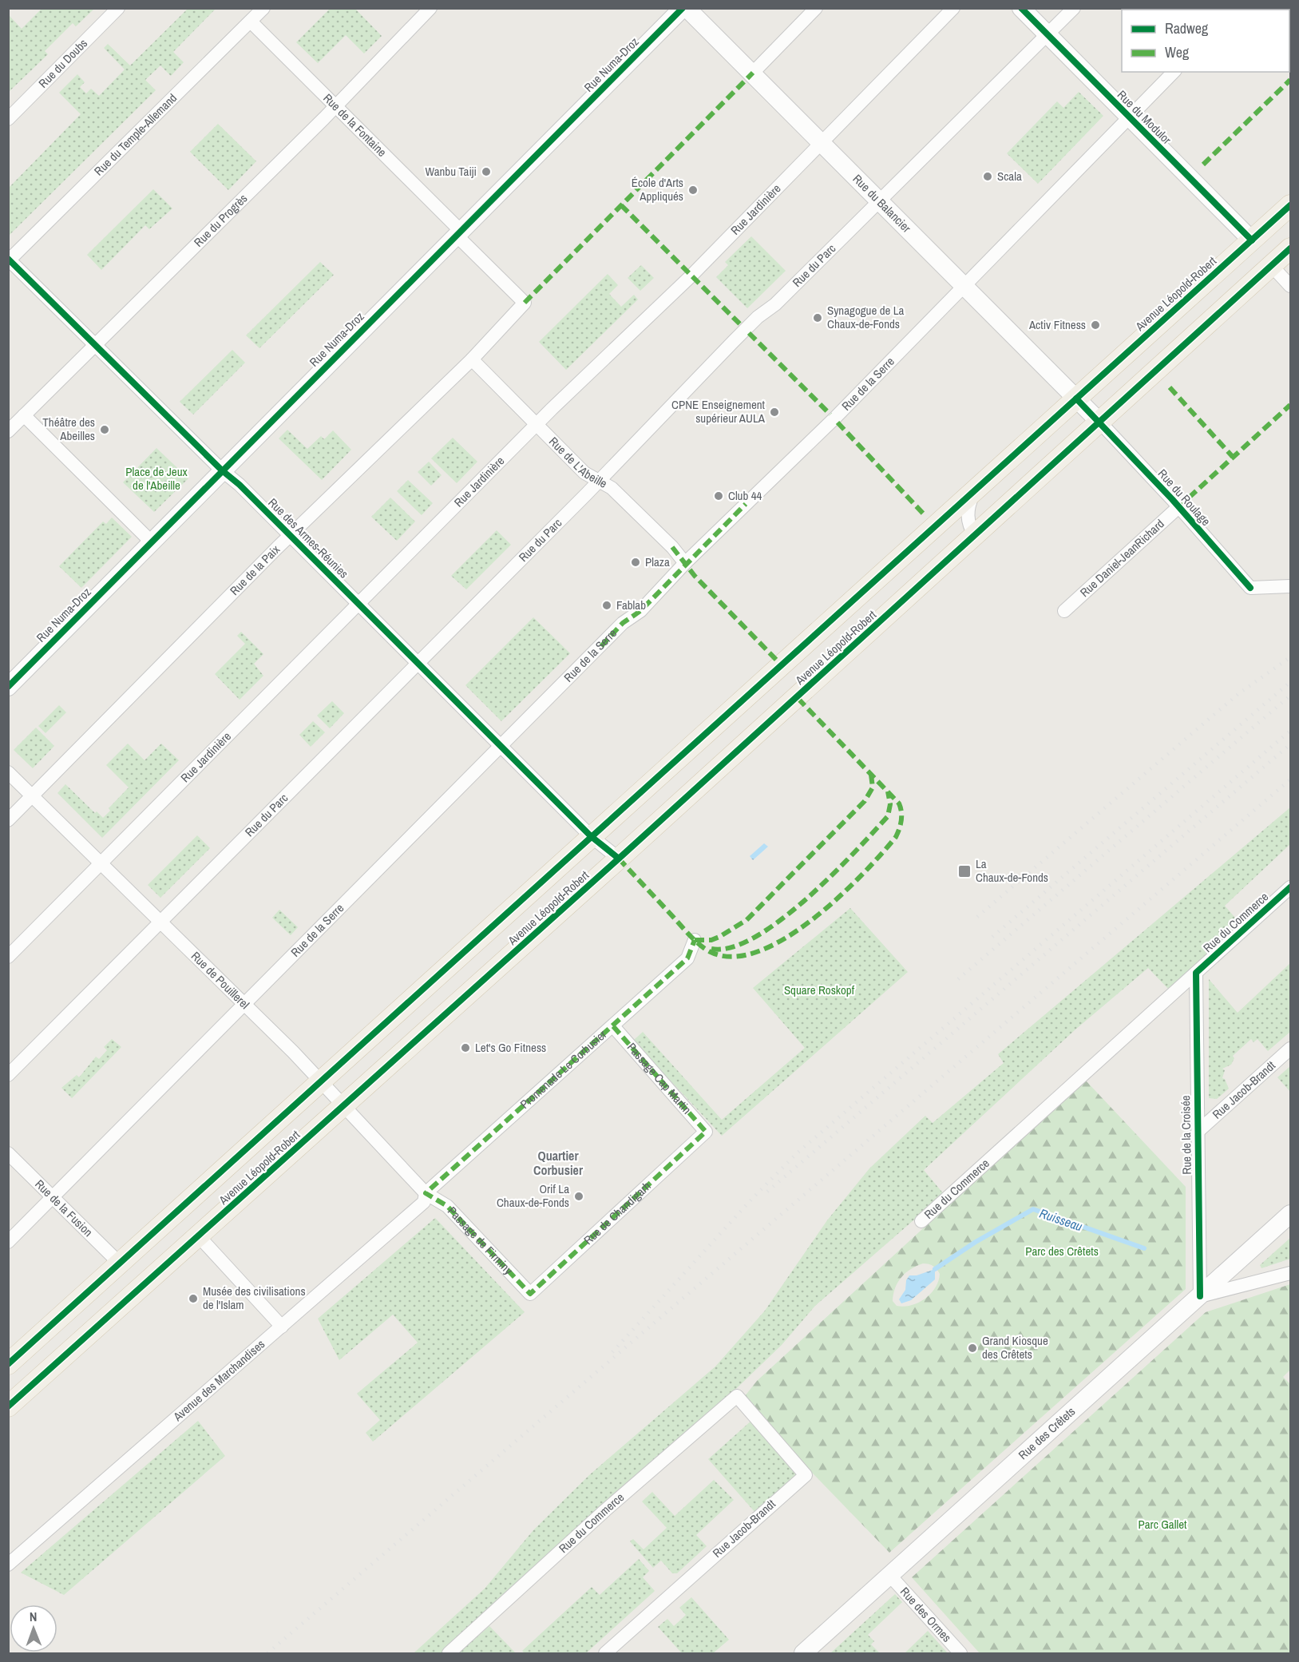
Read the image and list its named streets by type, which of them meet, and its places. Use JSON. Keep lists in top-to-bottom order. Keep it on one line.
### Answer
{"streets":{"main road":["Avenue Léopold-Robert"],"street":["Rue du Doubs","Rue Numa-Droz","Rue du Modulor","Rue de la Fontaine","Rue du Temple-Allemand","Rue du Balancier","Rue Jardinière","Rue du Progrès","Rue du Parc","Rue de la Serre","Rue de L'Abeille","Rue du Roulage","Rue des Armes-Réunies","Rue Daniel-JeanRichard","Rue de la Paix","Rue du Commerce","Rue de Pouillerel","Promenade Le Corbusier","Passage Cap Martin","Rue Jacob-Brandt","Rue de la Croisée","Rue de la Fusion","Rue de Chandigarh","Passage de Firminy","Avenue des Marchandises","Rue des Crêtets","Rue des Ormes"]},"crossings":[["Rue Numa-Droz","Rue de la Fontaine"],["Rue Numa-Droz","Rue des Armes-Réunies"],["Rue du Modulor","Rue du Parc"],["Rue du Modulor","Avenue Léopold-Robert"],["Rue du Modulor","Rue de la Serre"],["Rue de la Fontaine","Rue du Temple-Allemand"],["Rue de la Fontaine","Rue du Progrès"],["Rue de la Fontaine","Rue de la Paix"],["Rue du Temple-Allemand","Rue des Armes-Réunies"],["Rue du Balancier","Rue Jardinière"],["Rue du Balancier","Rue du Parc"],["Rue du Balancier","Avenue Léopold-Robert"],["Rue du Balancier","Rue de la Serre"],["Rue Jardinière","Rue de L'Abeille"],["Rue Jardinière","Rue des Armes-Réunies"],["Rue Jardinière","Rue de Pouillerel"],["Rue du Progrès","Rue des Armes-Réunies"],["Rue du Parc","Rue de L'Abeille"],["Rue du Parc","Rue des Armes-Réunies"],["Rue du Parc","Rue de Pouillerel"],["Avenue Léopold-Robert","Rue du Roulage"],["Avenue Léopold-Robert","Rue des Armes-Réunies"],["Avenue Léopold-Robert","Rue de Pouillerel"],["Avenue Léopold-Robert","Rue de la Fusion"],["Rue de la Serre","Rue de L'Abeille"],["Rue de la Serre","Rue des Armes-Réunies"],["Rue de la Serre","Rue de Pouillerel"],["Rue de la Serre","Rue de la Fusion"],["Rue de L'Abeille","Rue de la Paix"],["Rue du Roulage","Rue Daniel-JeanRichard"],["Rue des Armes-Réunies","Rue de la Paix"],["Rue de la Paix","Rue de Pouillerel"],["Rue du Commerce","Rue Jacob-Brandt"],["Rue du Commerce","Rue de la Croisée"],["Rue de Pouillerel","Promenade Le Corbusier"],["Rue de Pouillerel","Passage de Firminy"],["Rue de Pouillerel","Avenue des Marchandises"],["Promenade Le Corbusier","Passage Cap Martin"],["Promenade Le Corbusier","Passage de Firminy"],["Promenade Le Corbusier","Avenue des Marchandises"],["Passage Cap Martin","Rue de Chandigarh"],["Rue Jacob-Brandt","Rue de la Croisée"],["Rue de la Croisée","Rue des Crêtets"],["Rue de Chandigarh","Passage de Firminy"],["Passage de Firminy","Avenue des Marchandises"],["Rue des Crêtets","Rue des Ormes"]],"districts":["Quartier Corbusier"],"water":["Ruisseau"],"parks":["Place de Jeux de l'Abeille","Square Roskopf","Parc des Crêtets","Parc Gallet"],"places":{"other":["Wanbu Taiji","Scala","École d'Arts Appliqués","Synagogue de La Chaux-de-Fonds","Activ Fitness","CPNE Enseignement supérieur AULA","Théâtre des Abeilles","Club 44","Plaza","Fablab","Let's Go Fitness","Orif La Chaux-de-Fonds","Musée des civilisations de l'Islam","Grand Kiosque des Crêtets"],"transit":["La Chaux-de-Fonds"]},"legend":["Radweg","Weg"],"north":"top"}
